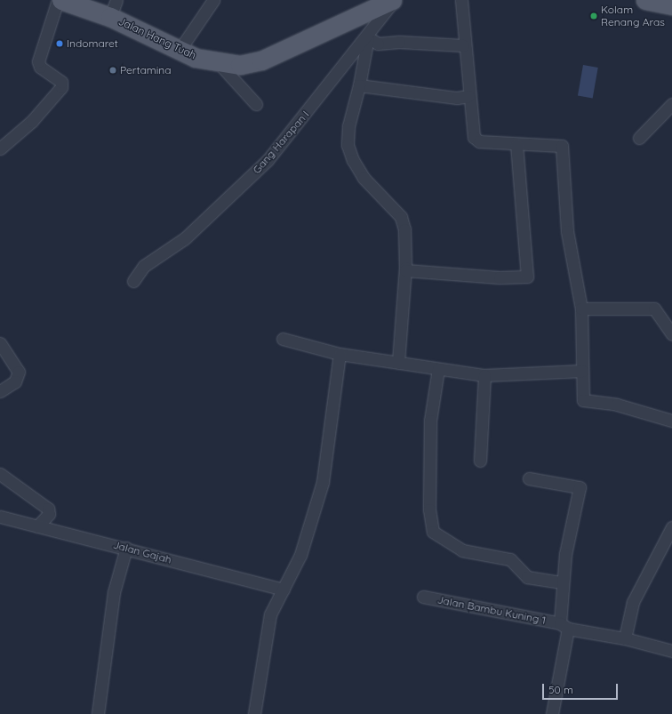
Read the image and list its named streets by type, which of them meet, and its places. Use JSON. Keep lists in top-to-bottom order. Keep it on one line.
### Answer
{"streets":{"main road":["Jalan Hang Tuah"],"street":["Gang Harapan I","Jalan Gajah","Jalan Bambu Kuning 1"]},"places":["Kolam Renang Aras","Indomaret","Pertamina"],"scale_bar":"50 m"}
